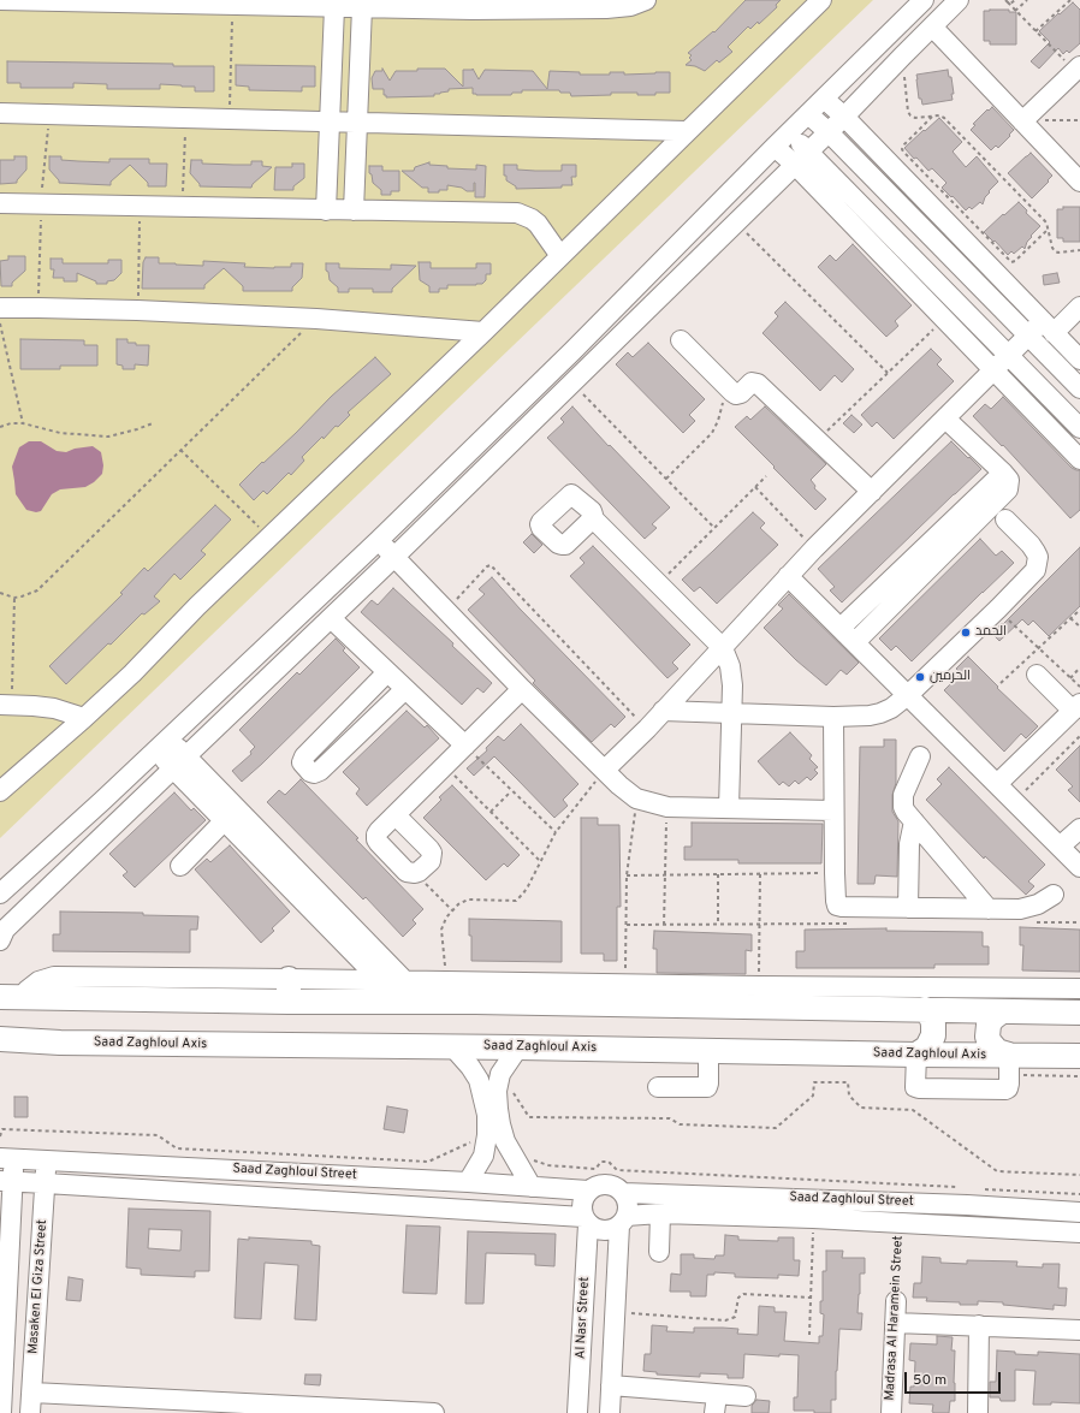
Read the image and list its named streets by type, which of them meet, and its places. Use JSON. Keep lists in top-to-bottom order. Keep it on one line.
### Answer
{"streets":{"main road":["Saad Zaghloul Axis"],"street":["Saad Zaghloul Street","Masaken El Giza Street","Al Nasr Street","Madrasa Al Haramein Street"]},"crossings":[["Saad Zaghloul Street","Masaken El Giza Street"],["Saad Zaghloul Street","Al Nasr Street"],["Saad Zaghloul Street","Madrasa Al Haramein Street"]],"places":["الحمد","الحرمين"],"scale_bar":"50 m"}
